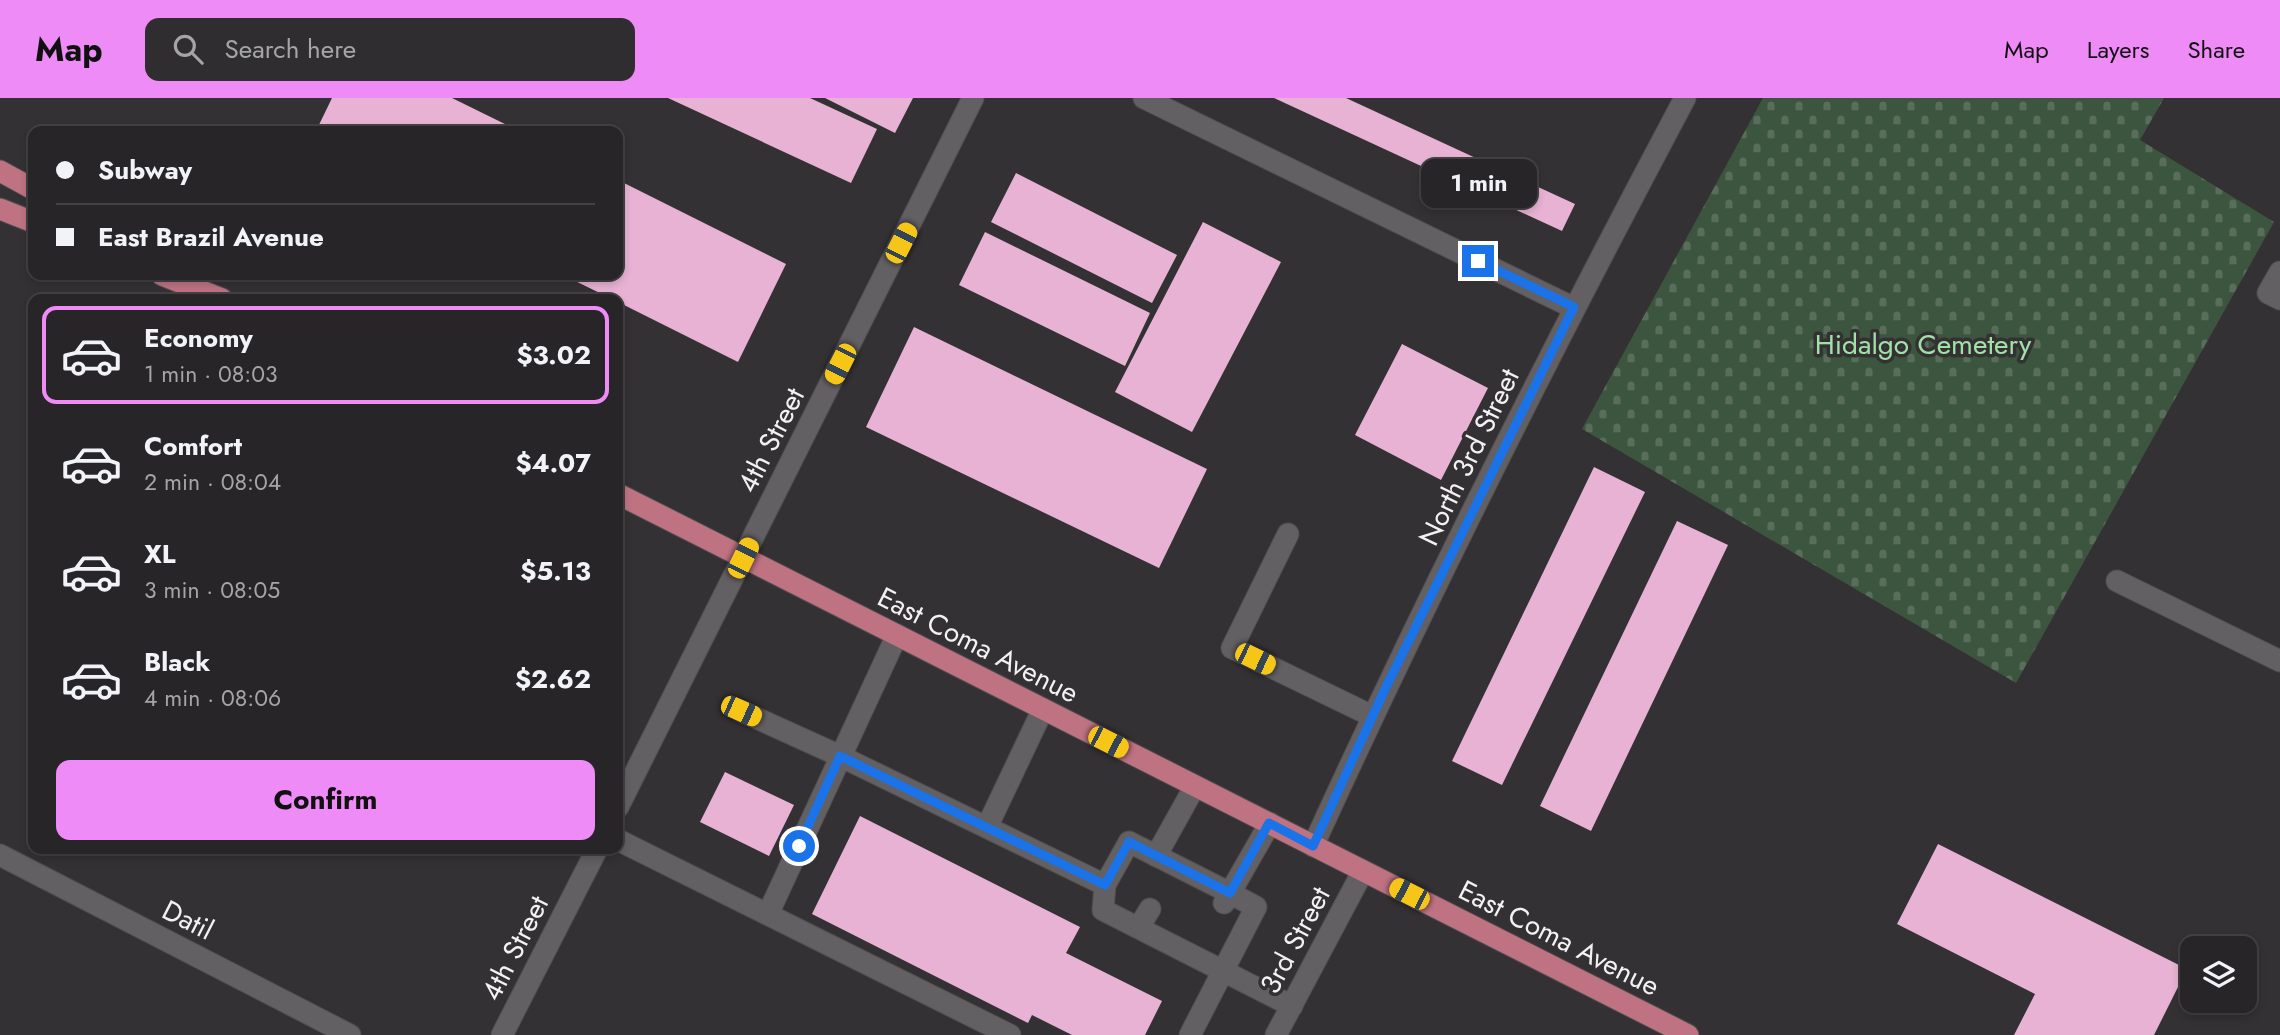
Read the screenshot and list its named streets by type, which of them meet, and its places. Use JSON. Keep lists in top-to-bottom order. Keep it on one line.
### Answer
{"streets":{"main road":["East Coma Avenue"],"street":["4th Street","North 3rd Street","Datil","3rd Street"]},"crossings":[["4th Street","East Coma Avenue"],["North 3rd Street","East Coma Avenue"],["East Coma Avenue","3rd Street"]],"parks":["Hidalgo Cemetery"],"page":{"header":"Map","search":"Search here","nav":["Map","Layers","Share"],"banner":["Subway","East Brazil Avenue"],"bubble":"1 min","list":[{"name":"Economy","note":"1 min · 08:03","value":"$3.02"},{"name":"Comfort","note":"2 min · 08:04","value":"$4.07"},{"name":"XL","note":"3 min · 08:05","value":"$5.13"},{"name":"Black","note":"4 min · 08:06","value":"$2.62"}],"buttons":"Confirm"}}
